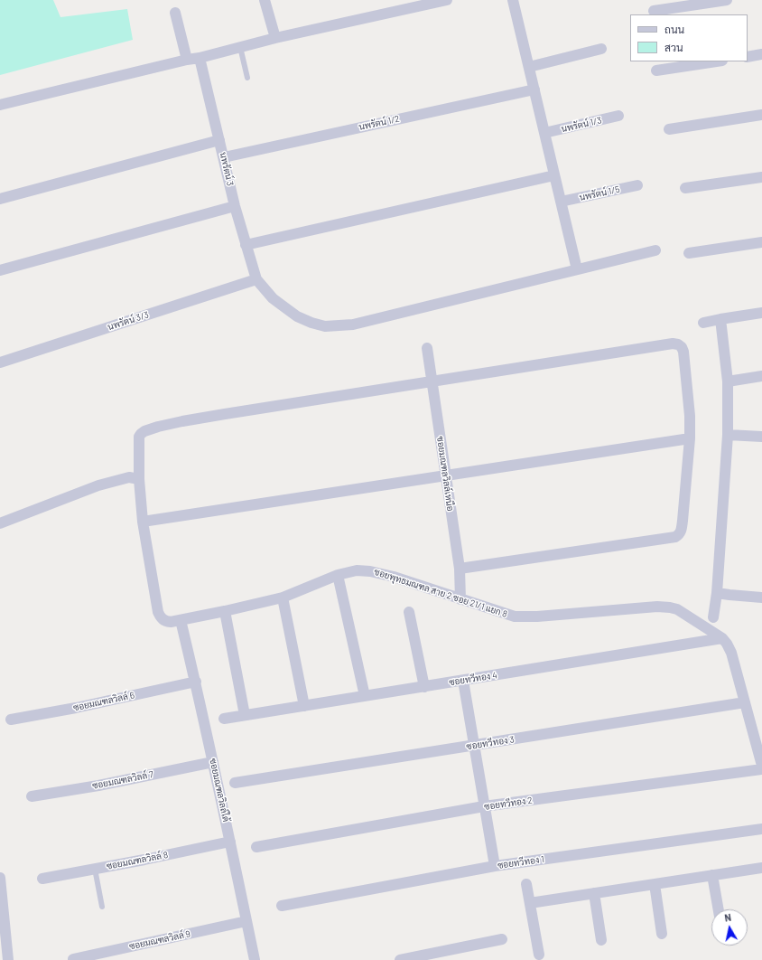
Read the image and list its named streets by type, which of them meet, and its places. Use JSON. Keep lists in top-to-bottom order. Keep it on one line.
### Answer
{"streets":{"street":["นพรัตน์ 1/2","นพรัตน์ 1/3","นพรัตน์ 3","นพรัตน์ 1/5","นพรัตน์ 3/3","ซอยมณฑลวิลล์เหนือ","ซอยพุทธมณฑล สาย 2 ซอย 21/1 แยก 8","ซอยทวีทอง 4","ซอยมณฑลวิลล์ 6","ซอยทวีทอง 3","ซอยมณฑลวิลล์ 7","ซอยมณฑลวิลล์ใต้","ซอยทวีทอง 2","ซอยมณฑลวิลล์ 8","ซอยทวีทอง 1","ซอยมณฑลวิลล์ 9"]},"crossings":[["นพรัตน์ 1/2","นพรัตน์ 3"],["นพรัตน์ 3","นพรัตน์ 3/3"],["ซอยมณฑลวิลล์เหนือ","ซอยพุทธมณฑล สาย 2 ซอย 21/1 แยก 8"],["ซอยพุทธมณฑล สาย 2 ซอย 21/1 แยก 8","ซอยทวีทอง 4"],["ซอยพุทธมณฑล สาย 2 ซอย 21/1 แยก 8","ซอยทวีทอง 3"],["ซอยพุทธมณฑล สาย 2 ซอย 21/1 แยก 8","ซอยมณฑลวิลล์ใต้"],["ซอยมณฑลวิลล์ 6","ซอยมณฑลวิลล์ใต้"],["ซอยมณฑลวิลล์ 7","ซอยมณฑลวิลล์ใต้"],["ซอยมณฑลวิลล์ใต้","ซอยมณฑลวิลล์ 8"],["ซอยมณฑลวิลล์ใต้","ซอยมณฑลวิลล์ 9"]],"legend":["ถนน","สวน"],"north":"top"}
